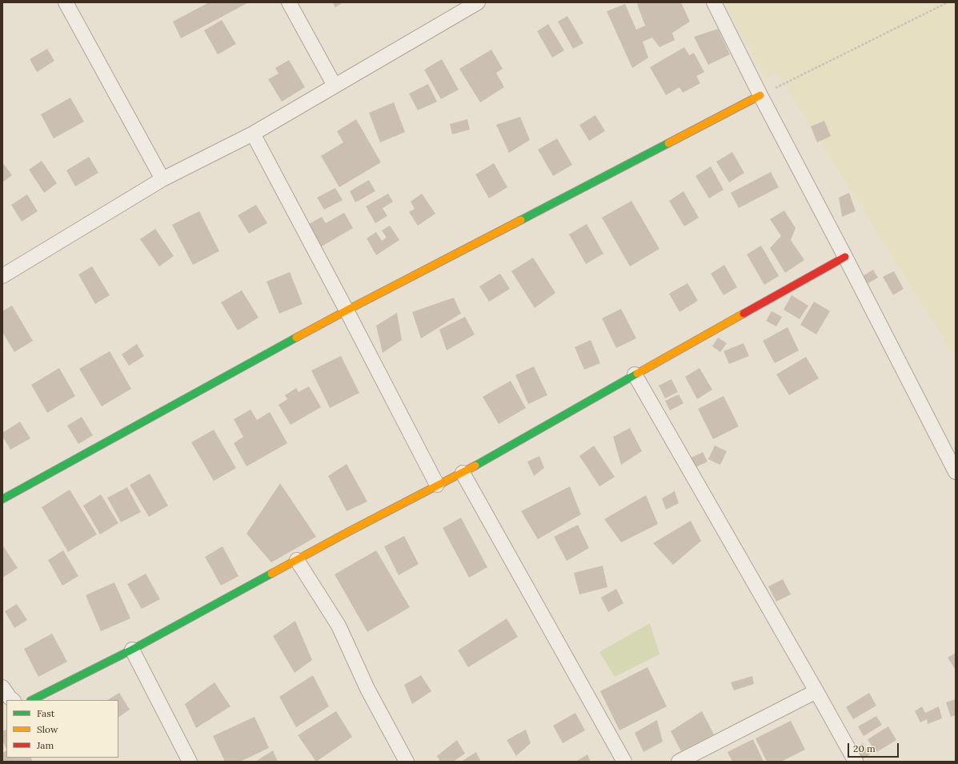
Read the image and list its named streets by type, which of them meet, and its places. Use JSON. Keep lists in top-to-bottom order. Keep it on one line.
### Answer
{"legend":["Fast","Slow","Jam"],"scale_bar":"20 m"}
